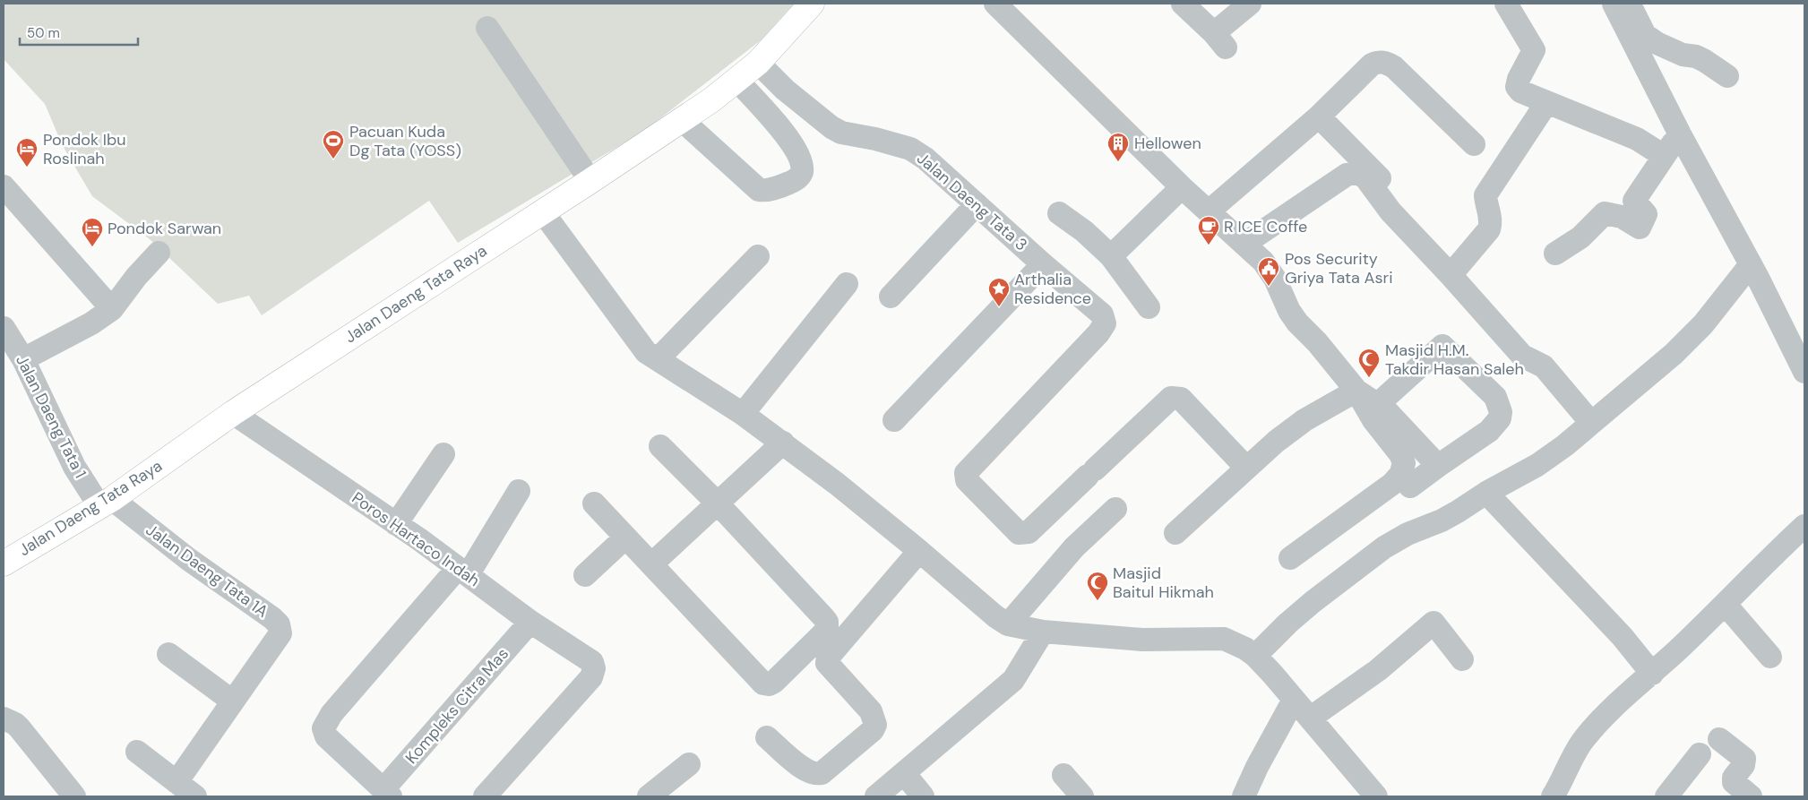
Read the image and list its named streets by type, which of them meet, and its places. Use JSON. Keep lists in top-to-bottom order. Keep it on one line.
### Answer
{"streets":{"main road":["Jalan Daeng Tata Raya"],"street":["Jalan Daeng Tata 3","Jalan Daeng Tata 1","Poros Hartaco Indah","Jalan Daeng Tata 1A","Kompleks Citra Mas"]},"crossings":[["Jalan Daeng Tata 3","Jalan Daeng Tata Raya"],["Jalan Daeng Tata Raya","Jalan Daeng Tata 1"],["Jalan Daeng Tata Raya","Poros Hartaco Indah"],["Jalan Daeng Tata Raya","Jalan Daeng Tata 1A"],["Jalan Daeng Tata 1","Jalan Daeng Tata 1A"],["Poros Hartaco Indah","Kompleks Citra Mas"]],"places":{"sports":["Pacuan Kuda Dg Tata (YOSS)"],"building":["Hellowen"],"hotel":["Pondok Ibu Roslinah","Pondok Sarwan"],"cafe":["R ICE Coffe"],"public building":["Pos Security Griya Tata Asri"],"place":["Arthalia Residence"],"mosque":["Masjid H.M. Takdir Hasan Saleh","Masjid Baitul Hikmah"]},"scale_bar":"50 m"}
